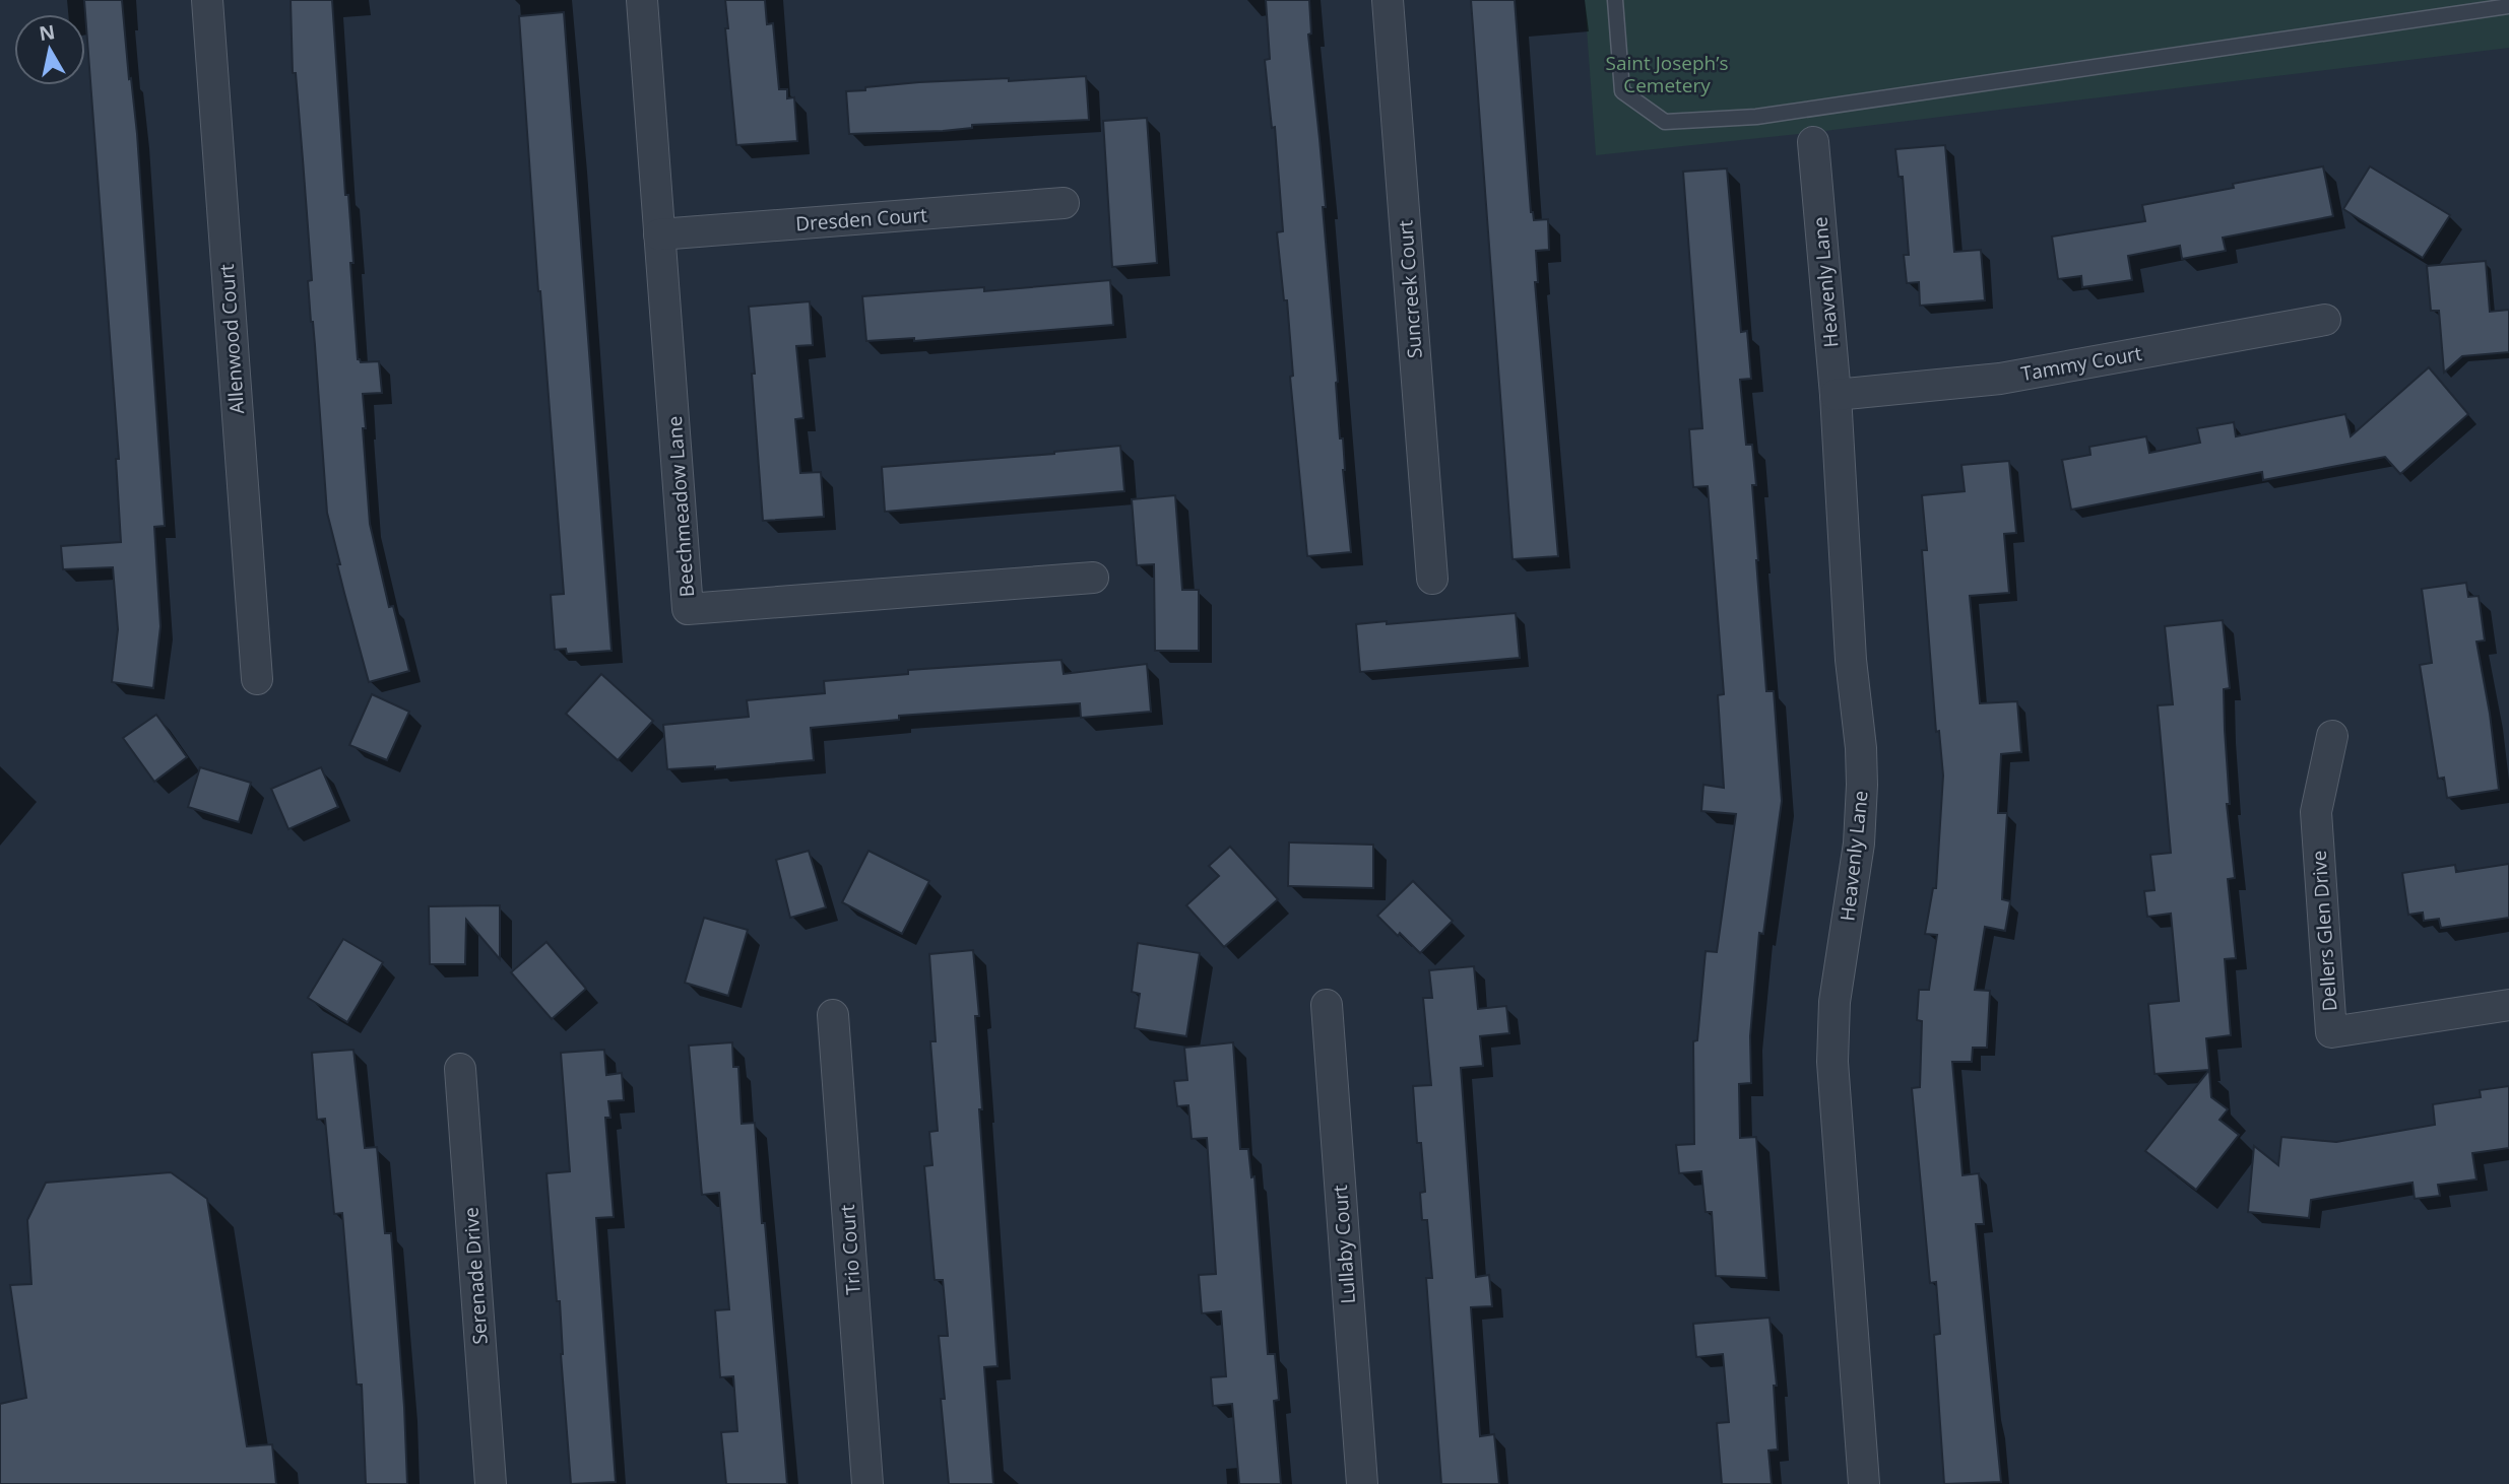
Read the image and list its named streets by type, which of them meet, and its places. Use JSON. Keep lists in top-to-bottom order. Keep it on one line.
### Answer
{"streets":{"street":["Dresden Court","Heavenly Lane","Suncreek Court","Allenwood Court","Tammy Court","Beechmeadow Lane","Dellers Glen Drive","Lullaby Court","Trio Court","Serenade Drive"]},"crossings":[["Dresden Court","Beechmeadow Lane"],["Heavenly Lane","Tammy Court"]],"parks":["Saint Joseph’s Cemetery"],"north":"top"}
